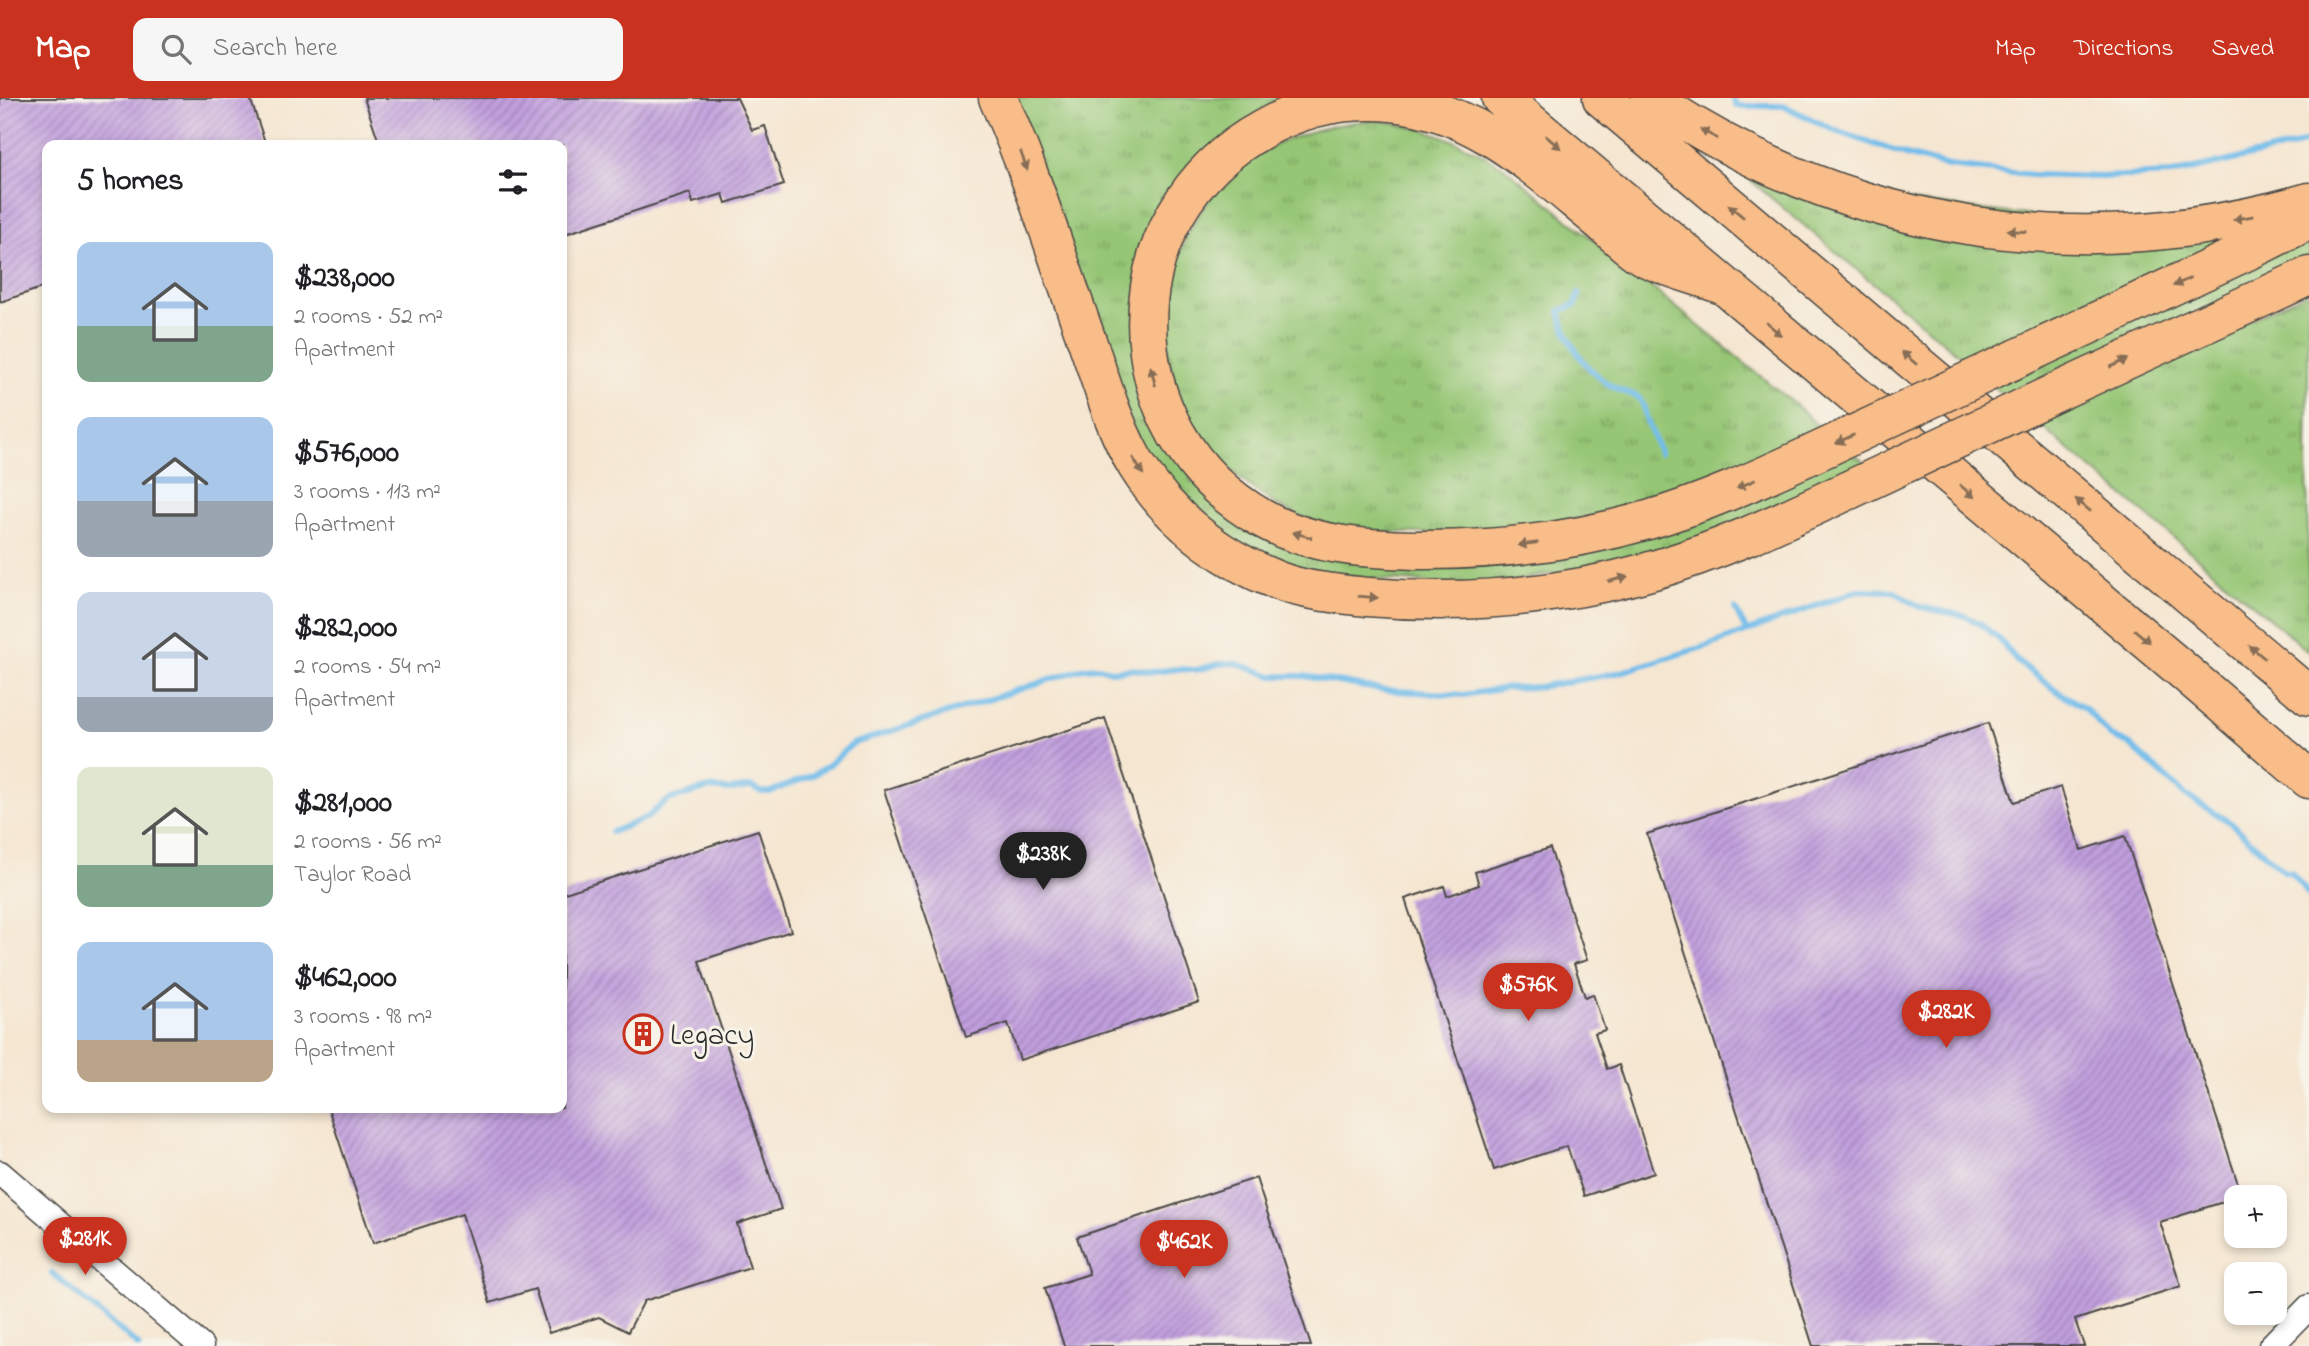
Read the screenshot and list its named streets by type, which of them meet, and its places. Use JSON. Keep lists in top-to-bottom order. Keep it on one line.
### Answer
{"places":{"building":["Legacy"]},"page":{"header":"Map","search":"Search here","nav":["Map","Directions","Saved"],"heading":"5 homes","list":[{"name":"$238,000","note":"2 rooms · 52 m² · Apartment"},{"name":"$576,000","note":"3 rooms · 113 m² · Apartment"},{"name":"$282,000","note":"2 rooms · 54 m² · Apartment"},{"name":"$281,000","note":"2 rooms · 56 m² · Taylor Road"},{"name":"$462,000","note":"3 rooms · 98 m² · Apartment"}],"price":["$238K","$576K","$282K","$281K","$462K"],"map_buttons":["+","−"]}}
